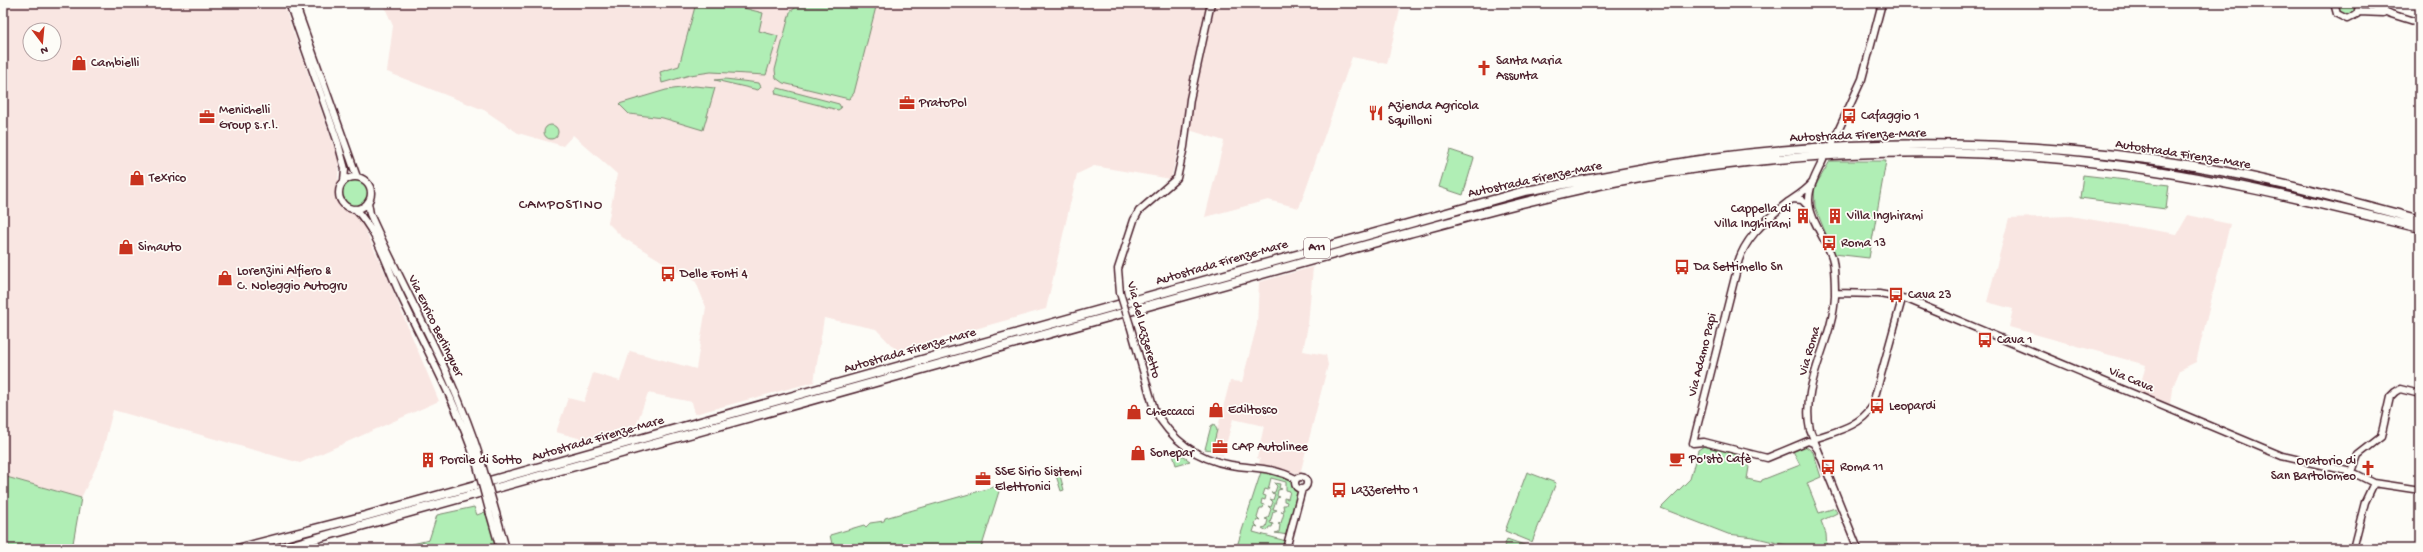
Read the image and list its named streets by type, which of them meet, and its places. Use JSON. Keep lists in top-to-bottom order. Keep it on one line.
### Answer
{"streets":{"highway":["Autostrada Firenze-Mare","A11"],"street":["Via Enrico Berlinguer","Via del Lazzeretto","Via Roma","Via Adamo Papi","Via Cava"]},"crossings":[["Via Roma","Via Adamo Papi"],["Via Roma","Via Cava"]],"districts":["CAMPOSTINO"],"places":{"shop":["Cambielli","Texrico","Simauto","Lorenzini Alfiero & C. Noleggio Autogru","Ediltosco","Checcacci","Sonepar"],"church":["Santa Maria Assunta","Oratorio di San Bartolomeo"],"office":["PratoPol","Menichelli Group s.r.l.","CAP Autolinee","SSE Sirio Sistemi Elettronici"],"restaurant":["Azienda Agricola Squilloni"],"bus stop":["Cafaggio 1","Roma 13","Da Settimello Sn","Delle Fonti 4","Cava 23","Cava 1","Leopardi","Roma 11","Lazzeretto 1"],"building":["Cappella di Villa Inghirami","Villa Inghirami","Porcile di Sotto"],"cafe":["Po'stò Cafè"]},"north":"bottom"}
